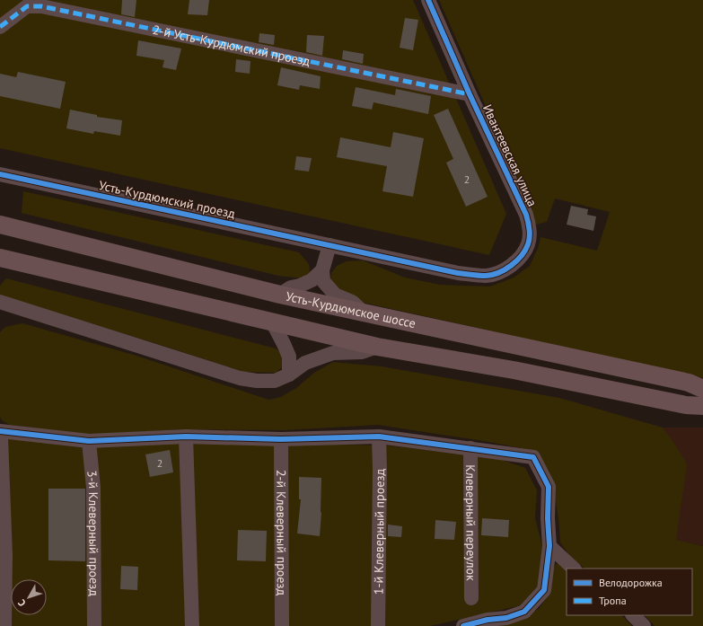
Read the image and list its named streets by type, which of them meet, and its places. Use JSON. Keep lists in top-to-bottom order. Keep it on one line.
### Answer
{"streets":{"main road":["Усть-Курдюмское шоссе"],"street":["2-й Усть-Курдюмский проезд","Ивантеевская улица","Усть-Курдюмский проезд","Клеверный переулок","1-й Клеверный проезд","2-й Клеверный проезд","3-й Клеверный проезд"]},"crossings":[["2-й Усть-Курдюмский проезд","Ивантеевская улица"],["Ивантеевская улица","Усть-Курдюмский проезд"]],"house_numbers":["2","2"],"legend":["Велодорожка","Тропа"],"north":"bottom left"}
